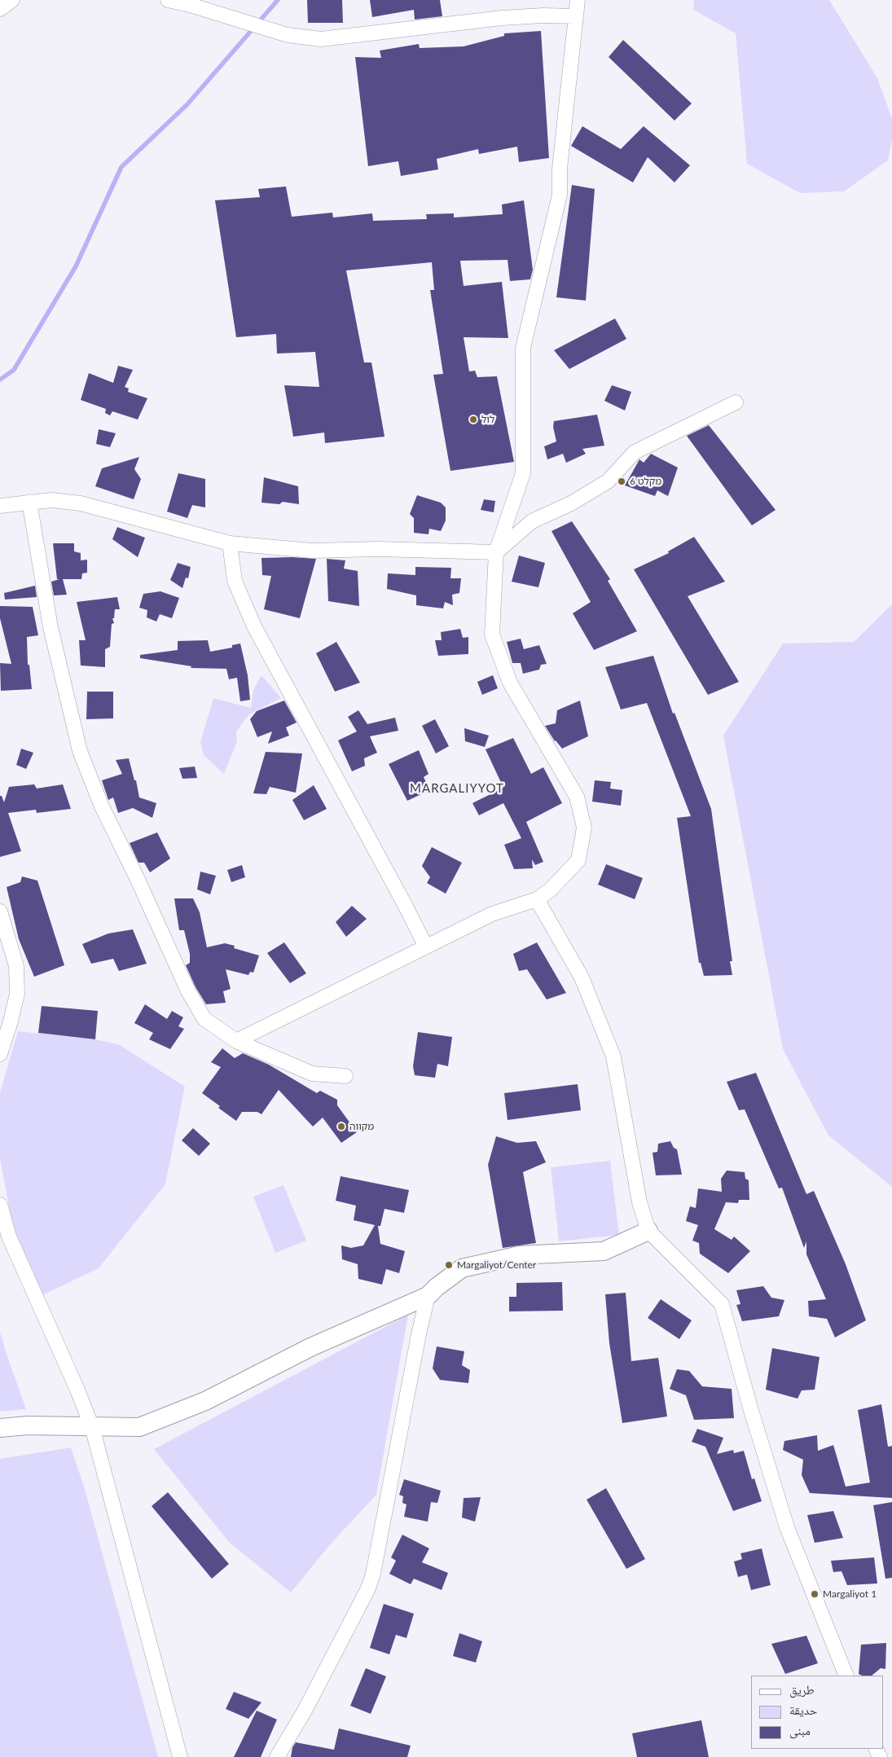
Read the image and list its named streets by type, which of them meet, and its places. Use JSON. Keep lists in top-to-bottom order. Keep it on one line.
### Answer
{"districts":["MARGALIYYOT"],"places":["לול","מקלט 6","מקווה","Margaliyot/Center","Margaliyot 1"],"legend":["طريق","حديقة","مبنى"]}
